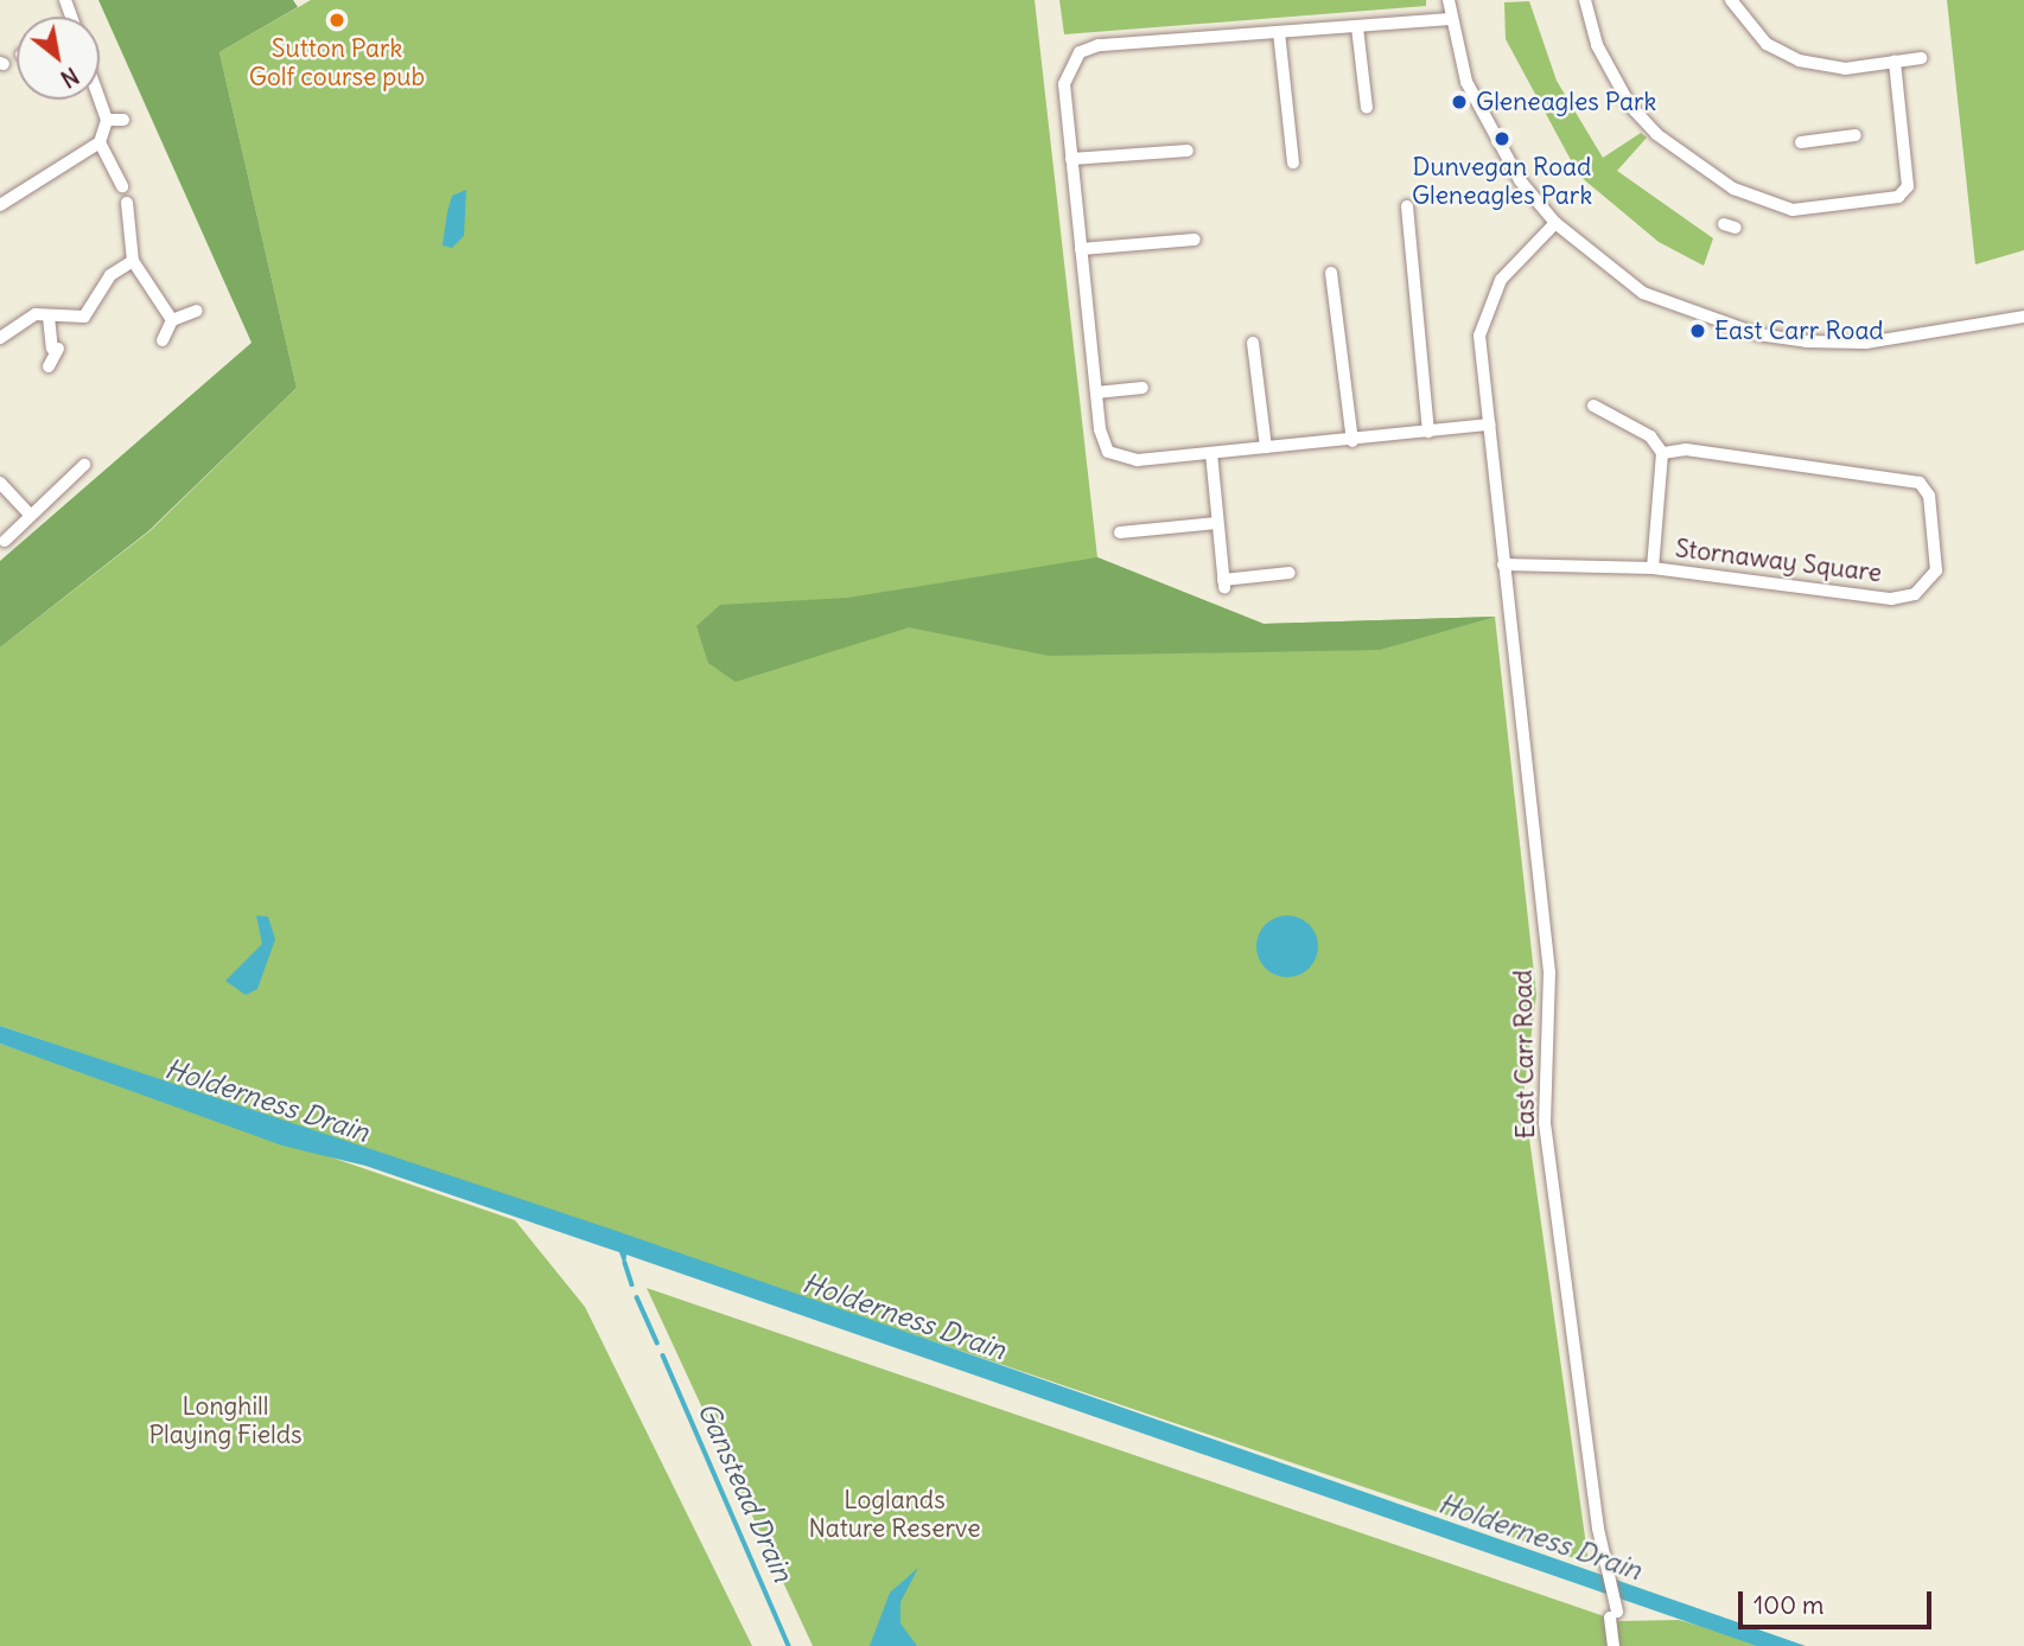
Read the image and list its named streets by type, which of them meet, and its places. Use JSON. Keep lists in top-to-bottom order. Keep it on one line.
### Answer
{"streets":{"street":["Stornaway Square","East Carr Road"]},"crossings":[["Stornaway Square","East Carr Road"]],"water":["Holderness Drain","Ganstead Drain"],"parks":["Longhill Playing Fields","Loglands Nature Reserve"],"places":["Sutton Park Golf course pub","Gleneagles Park","Dunvegan Road Gleneagles Park","East Carr Road"],"scale_bar":"100 m","north":"bottom right"}
